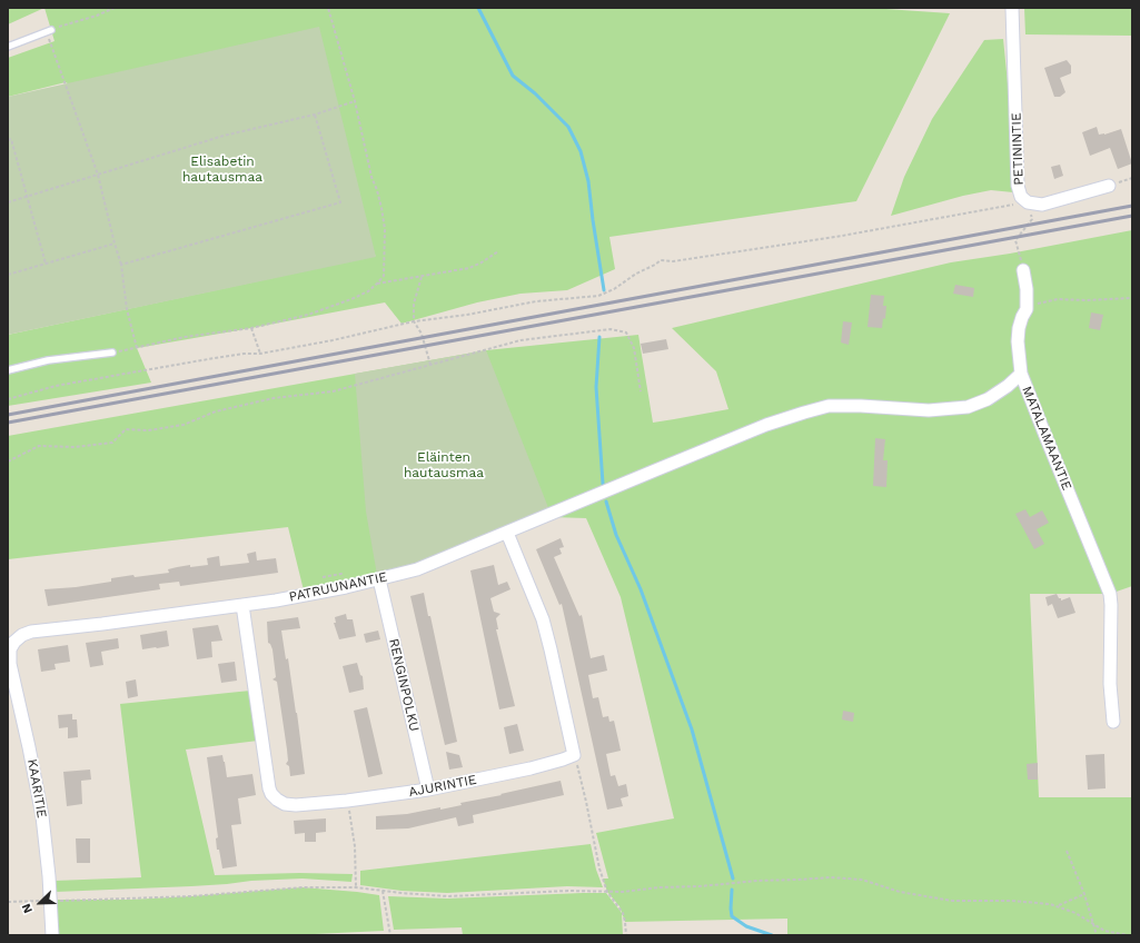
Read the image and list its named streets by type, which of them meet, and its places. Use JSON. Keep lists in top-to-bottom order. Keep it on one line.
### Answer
{"streets":{"street":["PETININTIE","MATALAMAANTIE","PATRUUNANTIE","RENGINPOLKU","AJURINTIE","KAARITIE"]},"crossings":[["MATALAMAANTIE","PATRUUNANTIE"],["PATRUUNANTIE","RENGINPOLKU"],["PATRUUNANTIE","AJURINTIE"],["PATRUUNANTIE","KAARITIE"],["RENGINPOLKU","AJURINTIE"]],"parks":["Elisabetin hautausmaa","Eläinten hautausmaa"],"north":"bottom left"}
